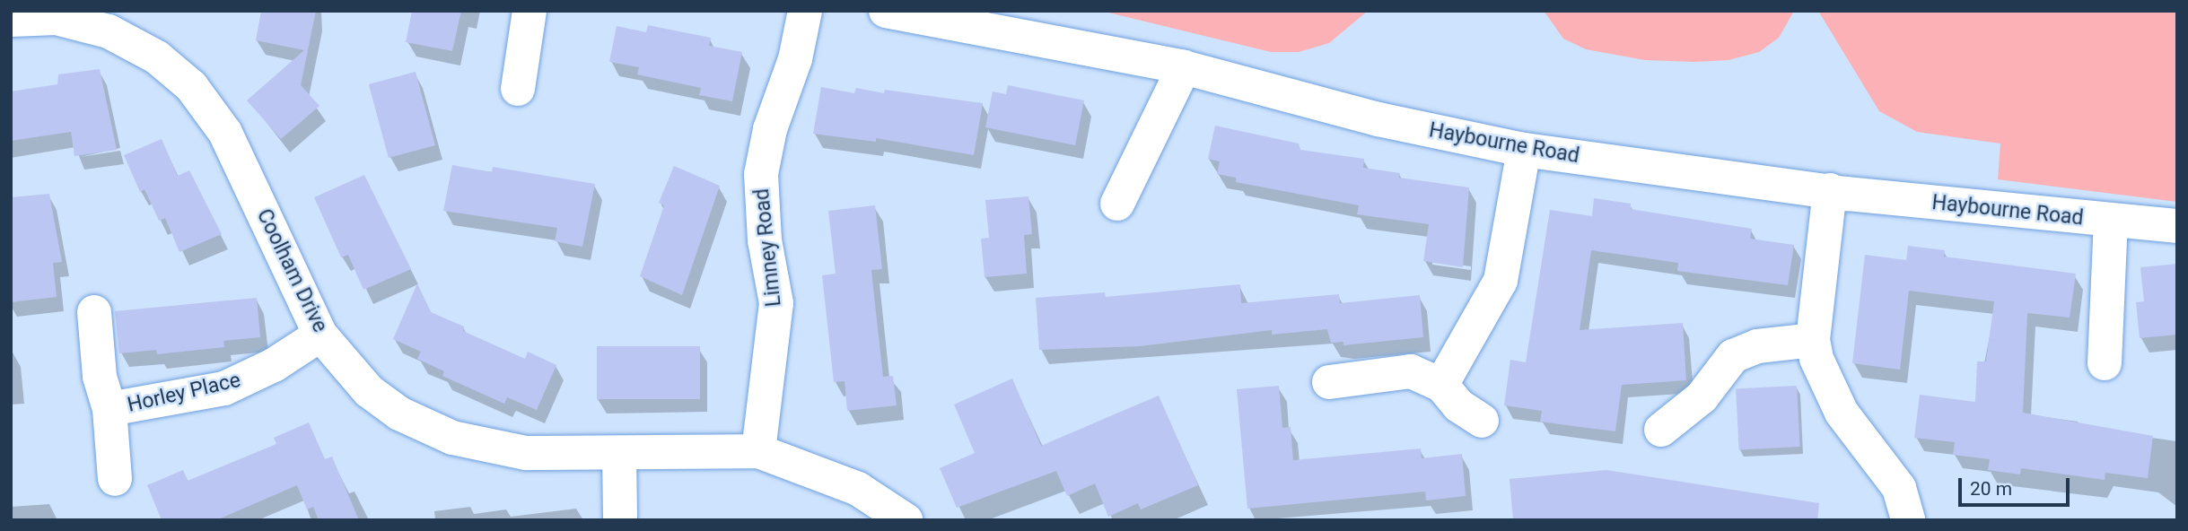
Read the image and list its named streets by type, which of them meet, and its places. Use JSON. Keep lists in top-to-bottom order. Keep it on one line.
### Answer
{"streets":{"street":["Haybourne Road","Limney Road","Coolham Drive","Horley Place"]},"crossings":[["Limney Road","Coolham Drive"],["Coolham Drive","Horley Place"]],"scale_bar":"20 m"}
